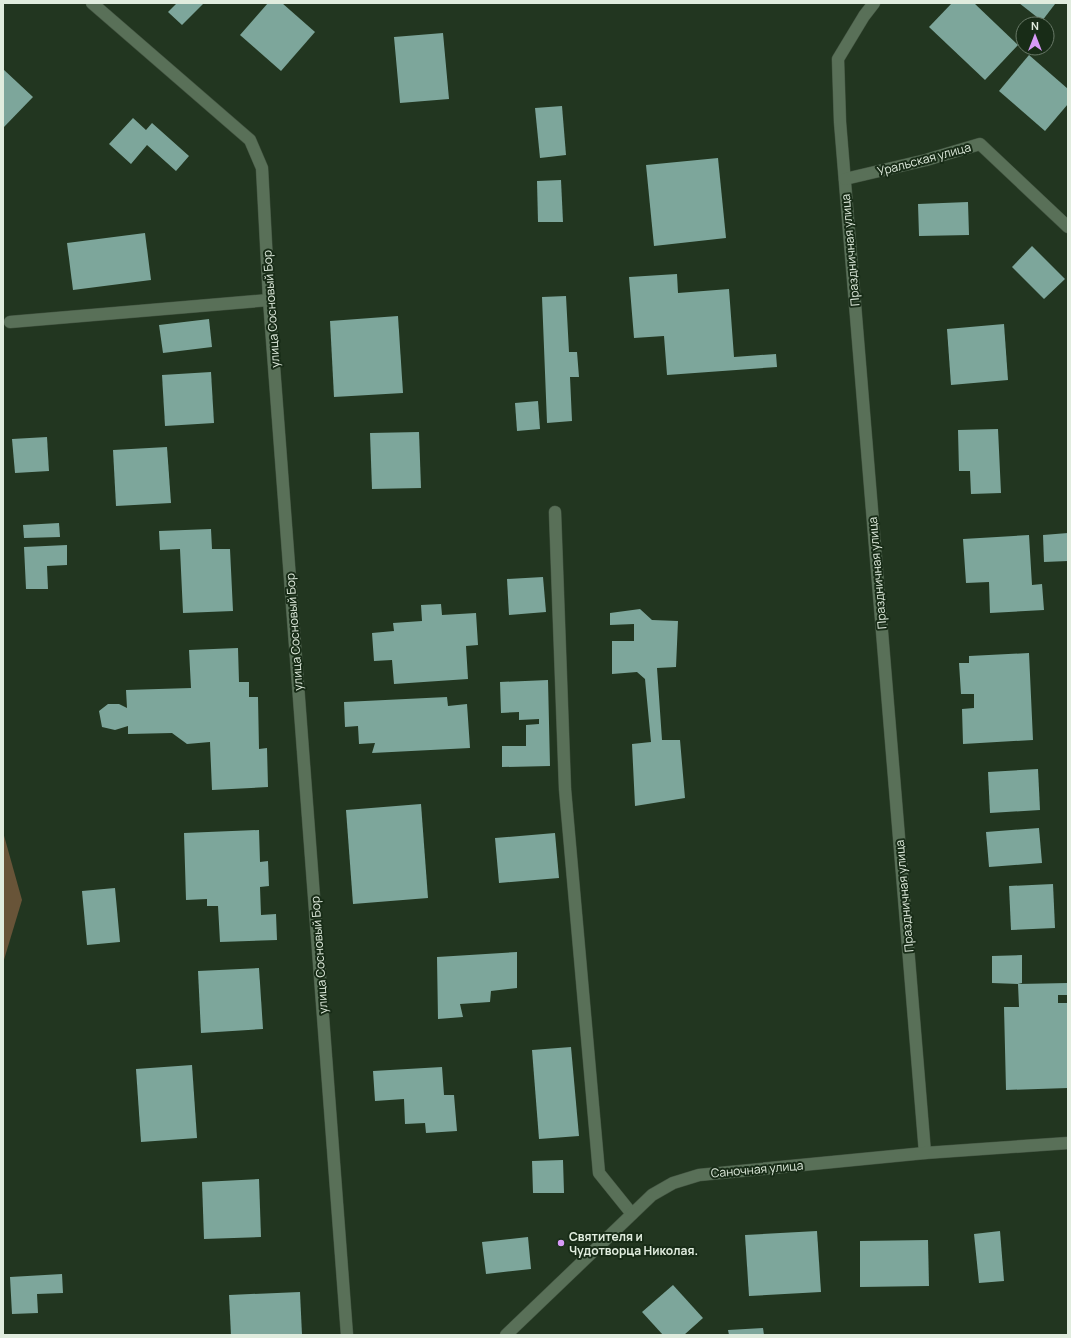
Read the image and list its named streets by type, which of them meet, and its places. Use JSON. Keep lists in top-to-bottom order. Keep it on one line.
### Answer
{"streets":{"street":["Уральская улица","Праздничная улица","улица Сосновый Бор","Саночная улица"]},"crossings":[["Уральская улица","Праздничная улица"],["Праздничная улица","Саночная улица"]],"places":["Святителя и Чудотворца Николая."],"north":"top"}
